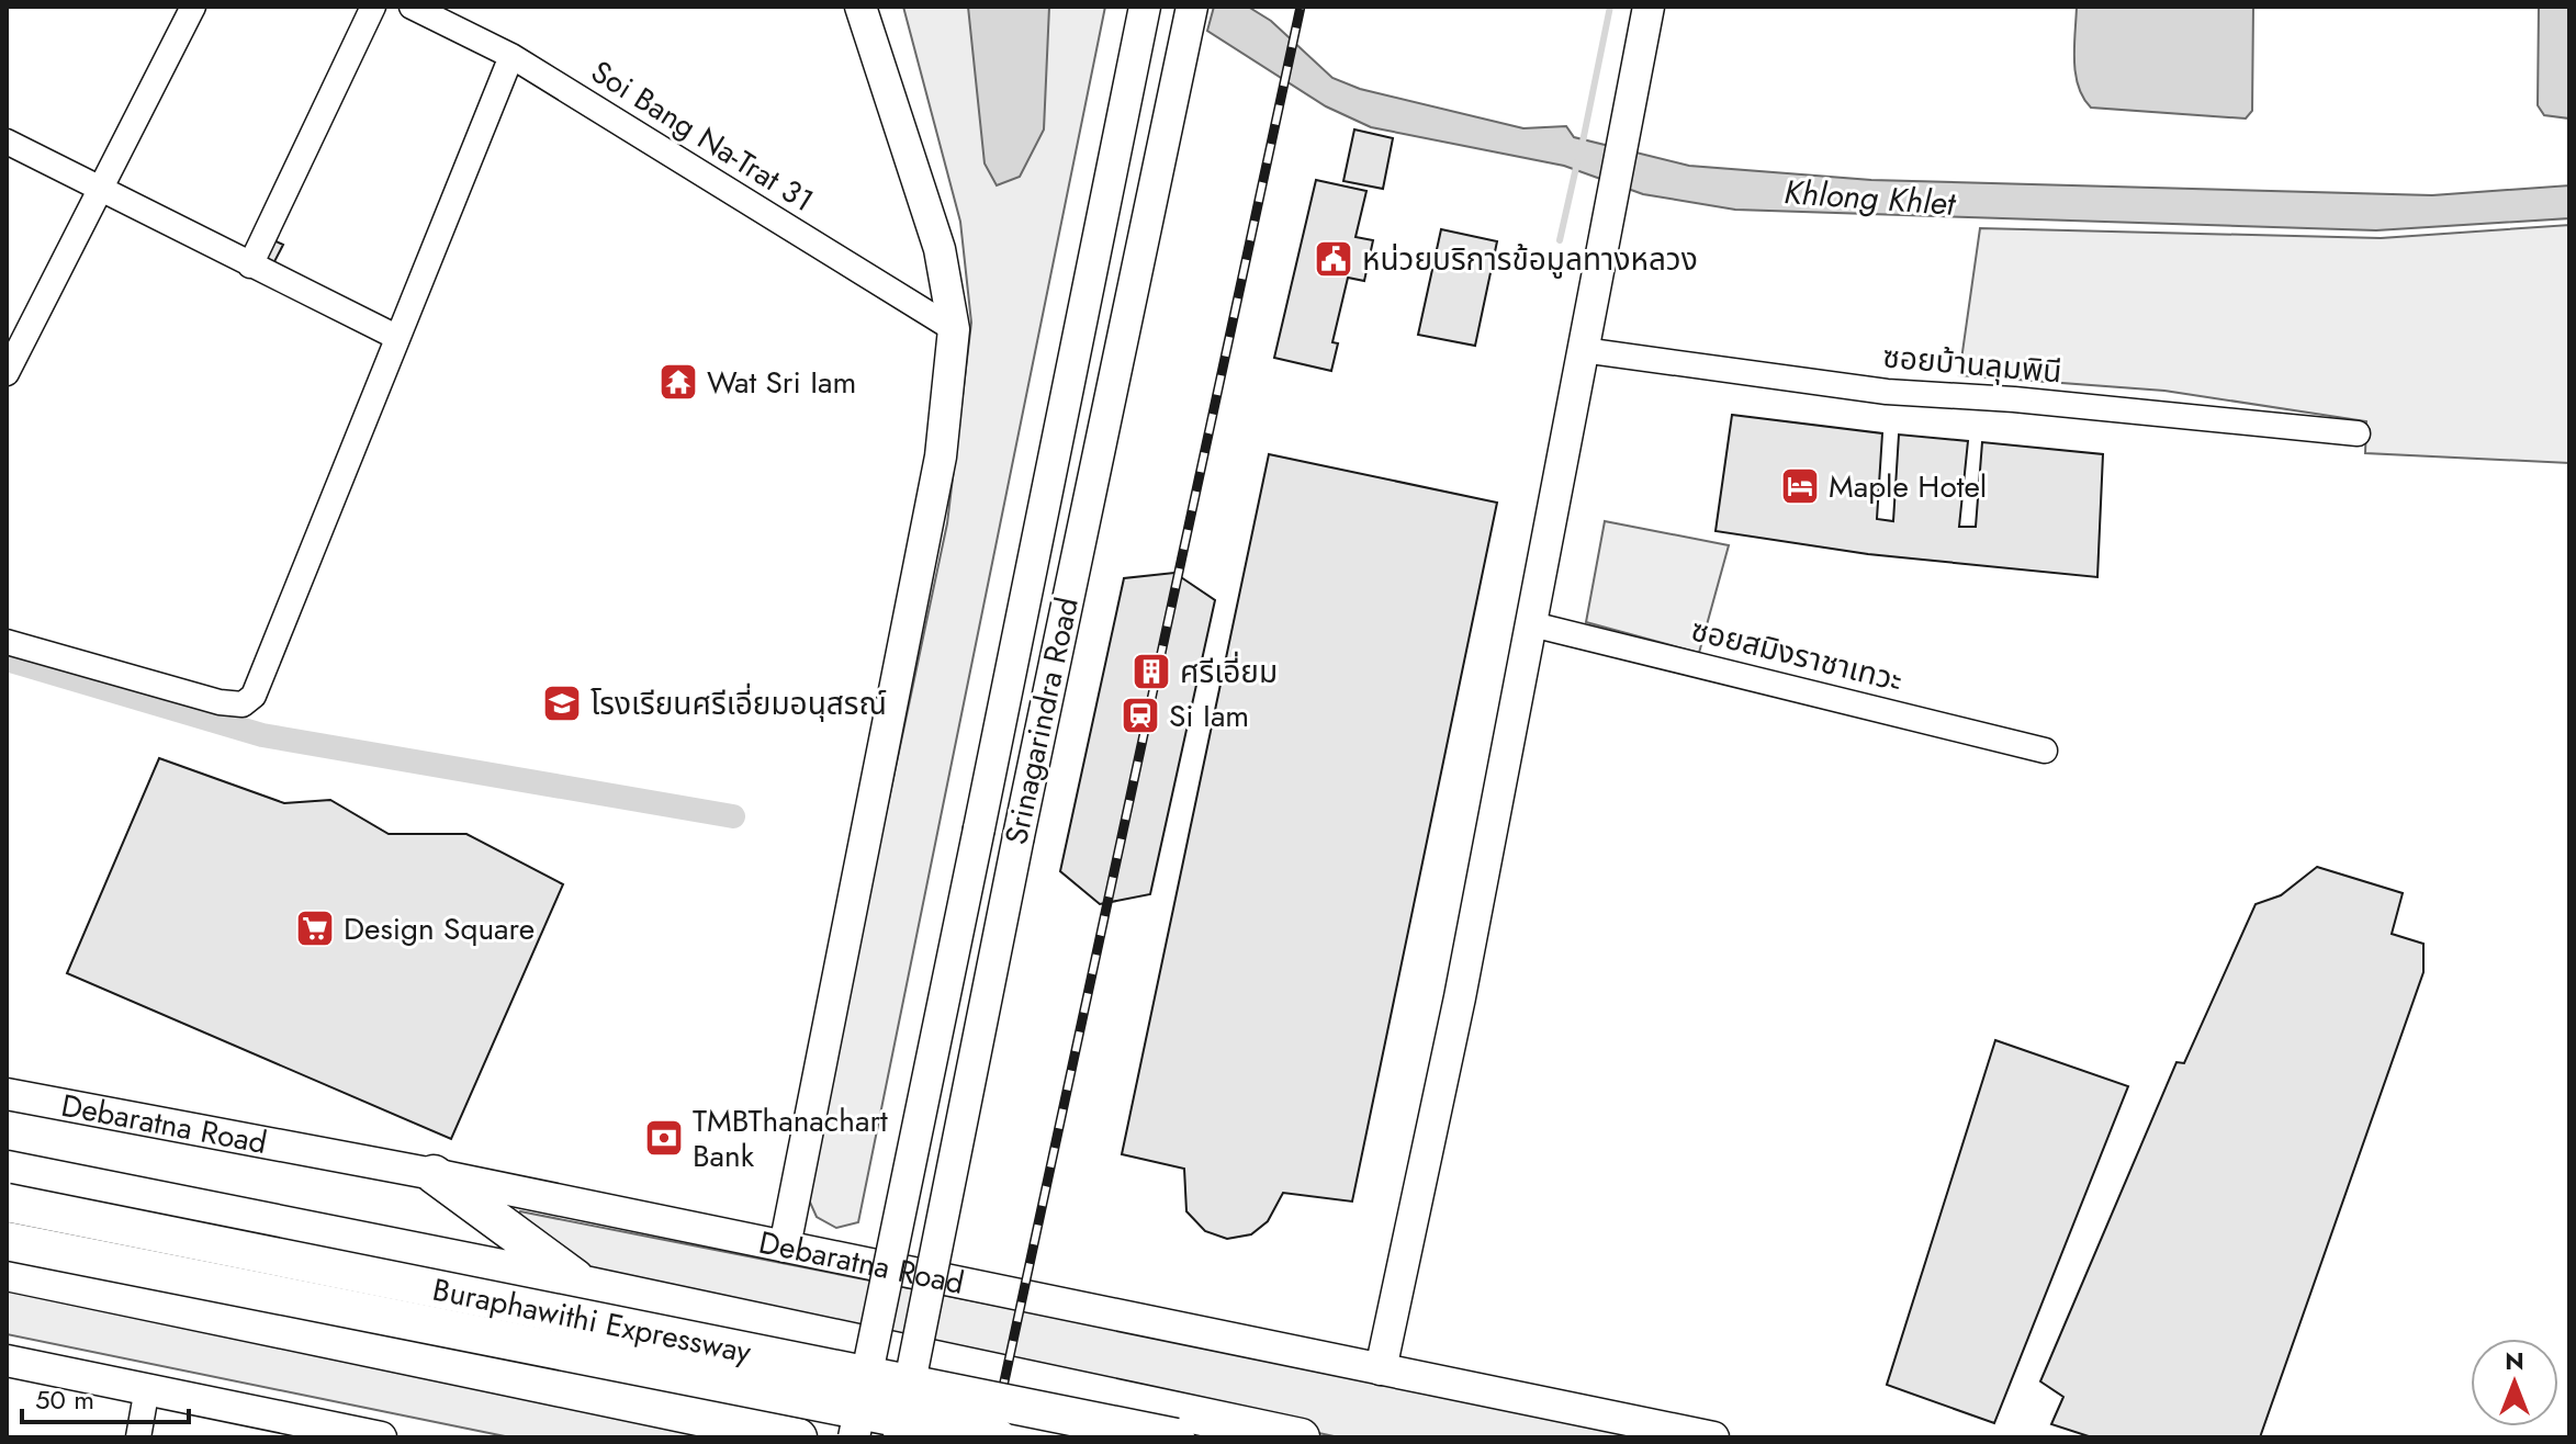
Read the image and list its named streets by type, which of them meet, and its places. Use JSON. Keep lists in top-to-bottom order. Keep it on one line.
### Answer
{"streets":{"highway":["Buraphawithi Expressway"],"main road":["Srinagarindra Road","Debaratna Road"],"street":["Soi Bang Na-Trat 31","ซอยบ้านลุมพินี","ซอยสมิงราชาเทวะ"]},"water":["Khlong Khlet"],"places":{"public building":["หน่วยบริการข้อมูลทางหลวง"],"temple":["Wat Sri Iam"],"hotel":["Maple Hotel"],"building":["ศรีเอี่ยม"],"school or university":["โรงเรียนศรีเอี่ยมอนุสรณ์"],"station":["Si Iam"],"supermarket":["Design Square"],"bank":["TMBThanachart Bank"]},"scale_bar":"50 m","north":"top"}
